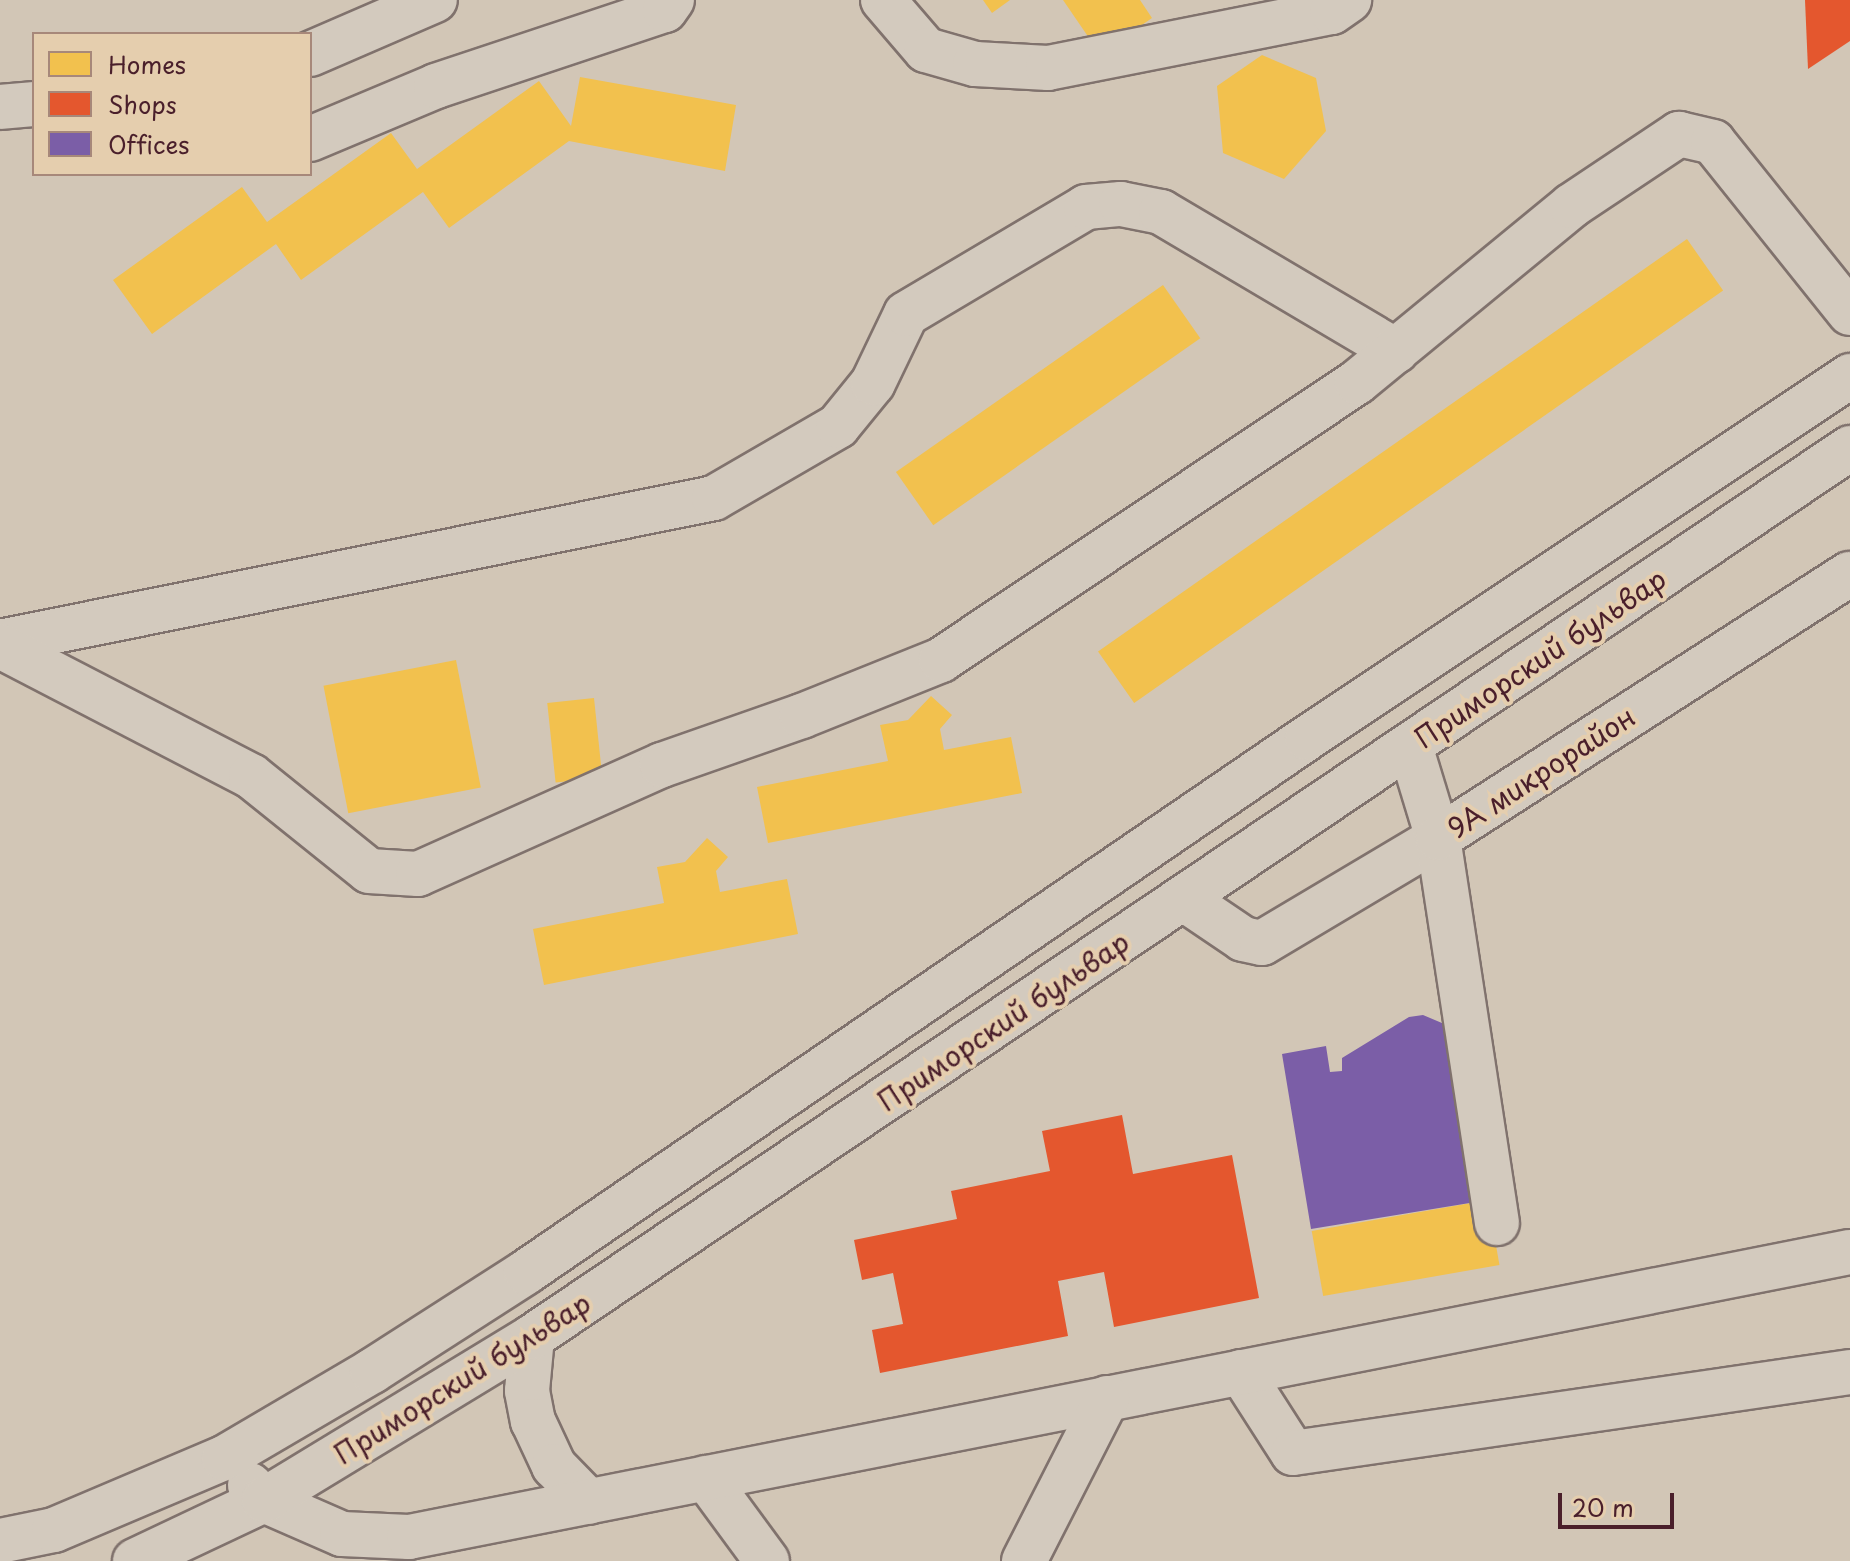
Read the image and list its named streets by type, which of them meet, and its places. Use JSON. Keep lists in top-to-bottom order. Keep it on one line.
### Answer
{"streets":{"street":["Приморский бульвар","9А микрорайон"]},"legend":["Homes","Shops","Offices"],"scale_bar":"20 m"}
